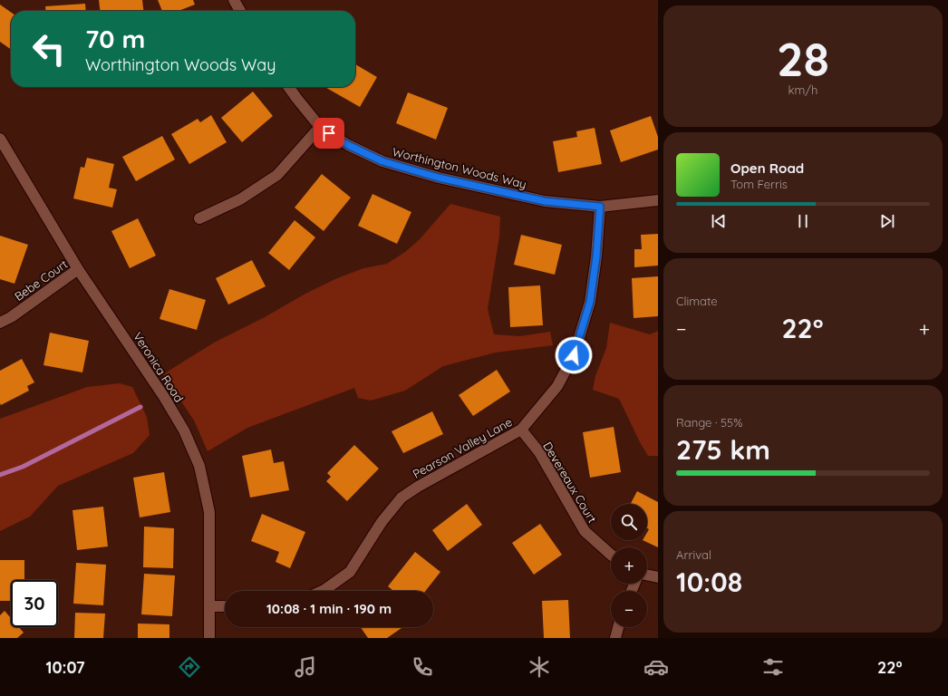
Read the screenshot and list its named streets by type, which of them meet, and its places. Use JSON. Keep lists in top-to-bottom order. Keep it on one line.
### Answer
{"streets":{"street":["Worthington Woods Way","Bebe Court","Veronica Road","Pearson Valley Lane","Devereaux Court"]},"crossings":[["Worthington Woods Way","Pearson Valley Lane"],["Bebe Court","Veronica Road"],["Pearson Valley Lane","Devereaux Court"]],"page":{"tile":[["28","km/h"],"Climate",["Range · 55%","275 km"],["Arrival","10:08"]],"turn":["70 m","Worthington Woods Way"],"song":["Open Road","Tom Ferris"],"heat":["−","22°","+"],"map_buttons":["+","−"],"limit":"30","trip":"10:08 · 1 min · 190 m","tabs":["10:07","22°"]}}
